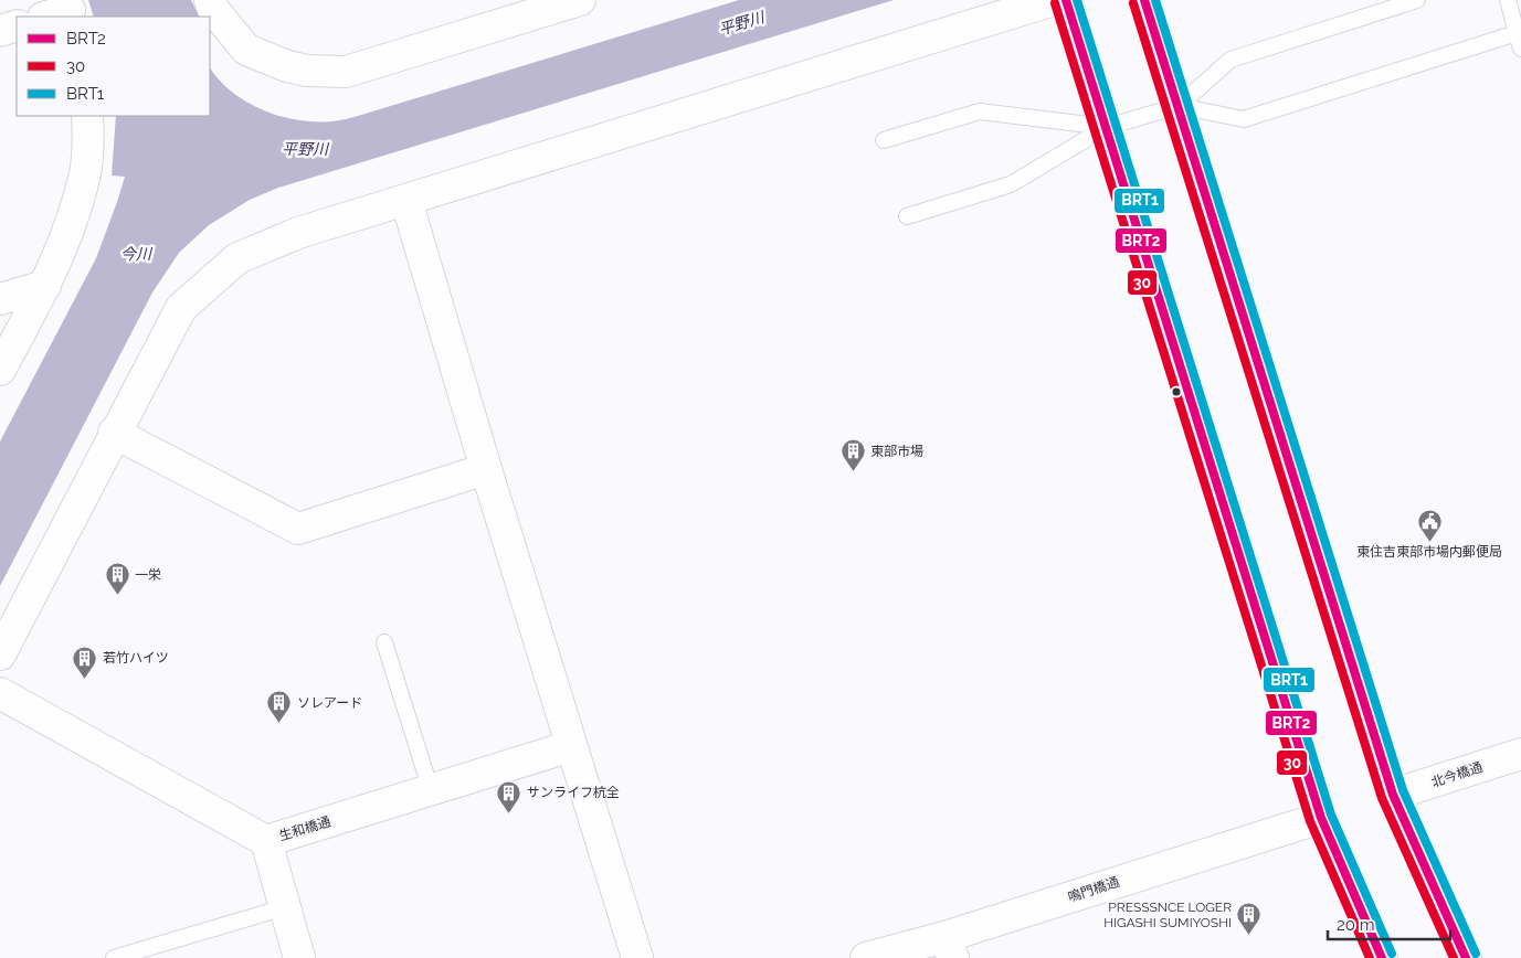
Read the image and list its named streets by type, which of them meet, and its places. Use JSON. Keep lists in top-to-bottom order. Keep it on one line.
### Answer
{"streets":{"street":["北今橋通","生和橋通","鳴門橋通"]},"water":["平野川","今川"],"places":{"building":["東部市場","一栄","若竹ハイツ","ソレアード","サンライフ杭全","PRESSSNCE LOGER HIGASHI SUMIYOSHI"],"public building":["東住吉東部市場内郵便局"]},"lines":["transit line BRT2","transit line BRT1","transit line 30"],"legend":["BRT2","30","BRT1"],"scale_bar":"20 m"}
